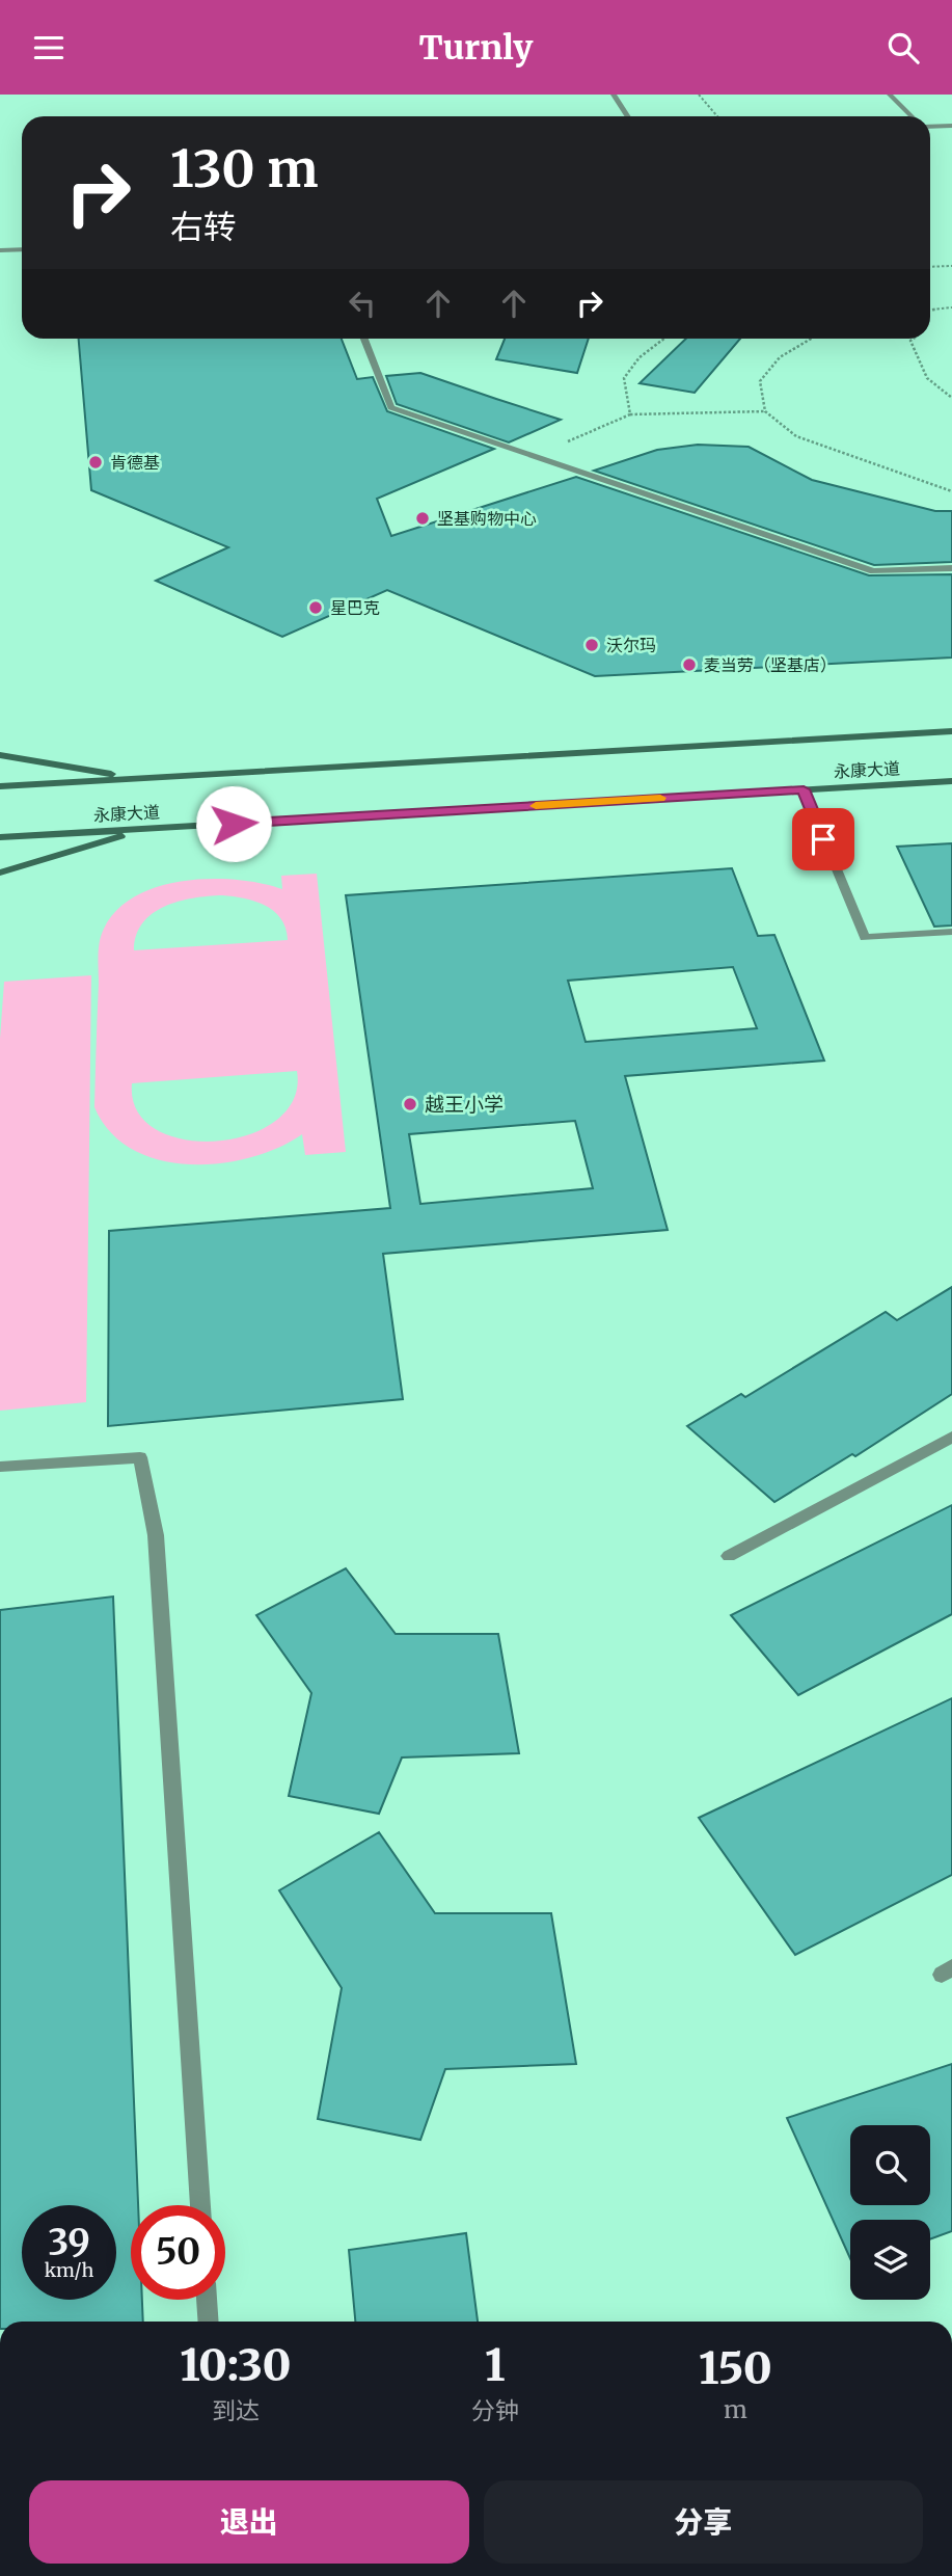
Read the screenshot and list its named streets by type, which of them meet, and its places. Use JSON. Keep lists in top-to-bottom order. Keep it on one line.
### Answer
{"streets":{"main road":["永康大道"]},"places":["肯德基","坚基购物中心","星巴克","沃尔玛","麦当劳（坚基店）","越王小学"],"page":{"header":"Turnly","turn":["130 m","右转"],"speed":"39 km/h","limit":"50","eta":["10:30","到达","1","分钟","150","m"],"buttons":["退出","分享"]}}
